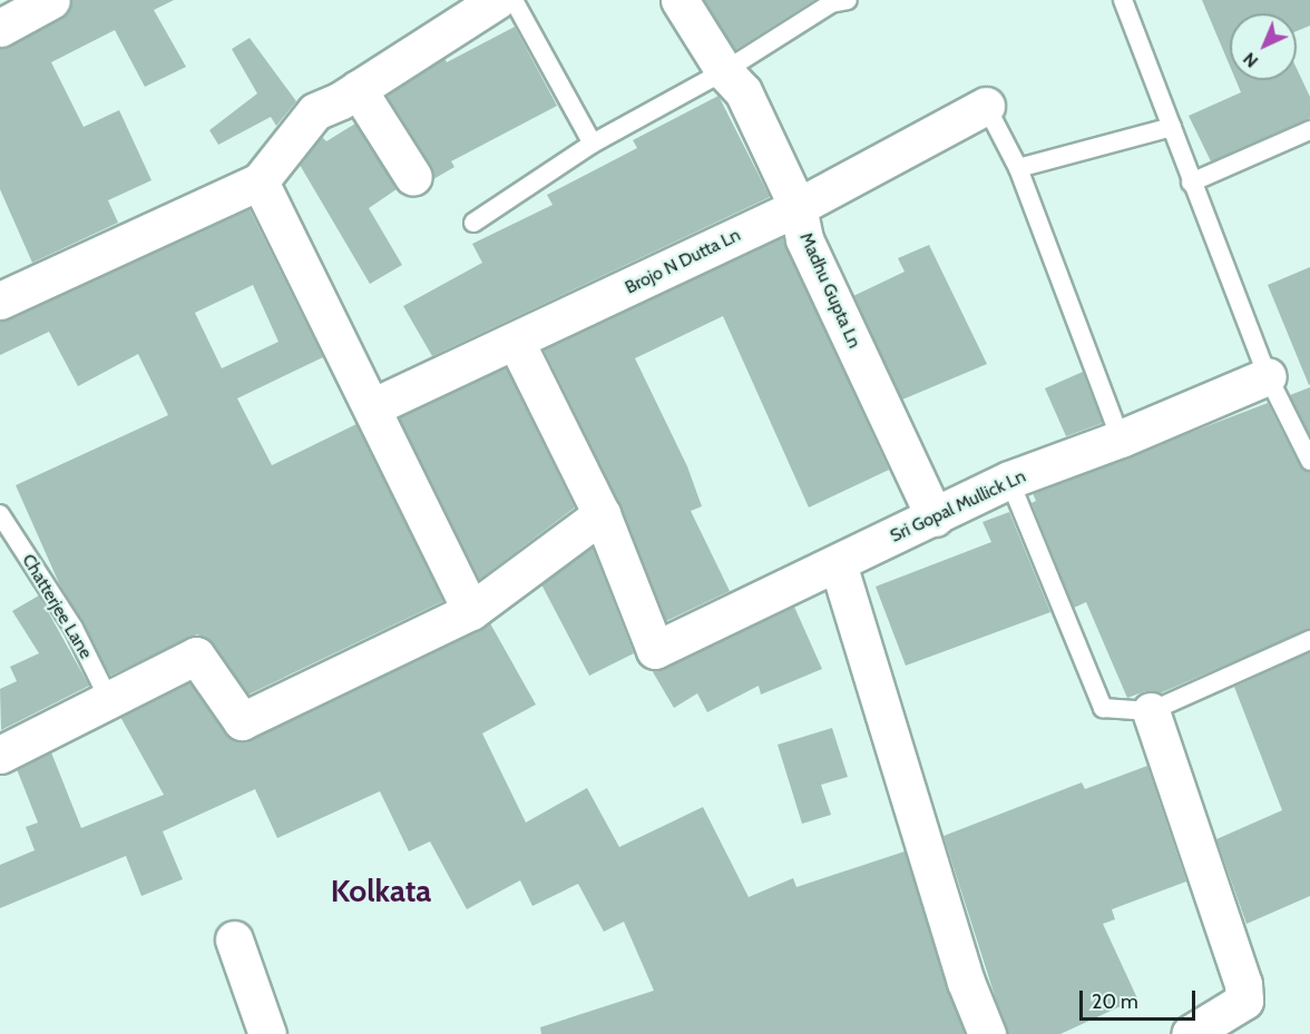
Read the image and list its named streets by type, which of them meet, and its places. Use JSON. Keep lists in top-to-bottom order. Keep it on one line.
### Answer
{"streets":{"street":["Brojo N Dutta Ln","Madhu Gupta Ln","Sri Gopal Mullick Ln"],"lane":["Chatterjee Lane"]},"crossings":[["Brojo N Dutta Ln","Madhu Gupta Ln"],["Madhu Gupta Ln","Sri Gopal Mullick Ln"]],"districts":["Kolkata"],"scale_bar":"20 m","north":"bottom left"}
